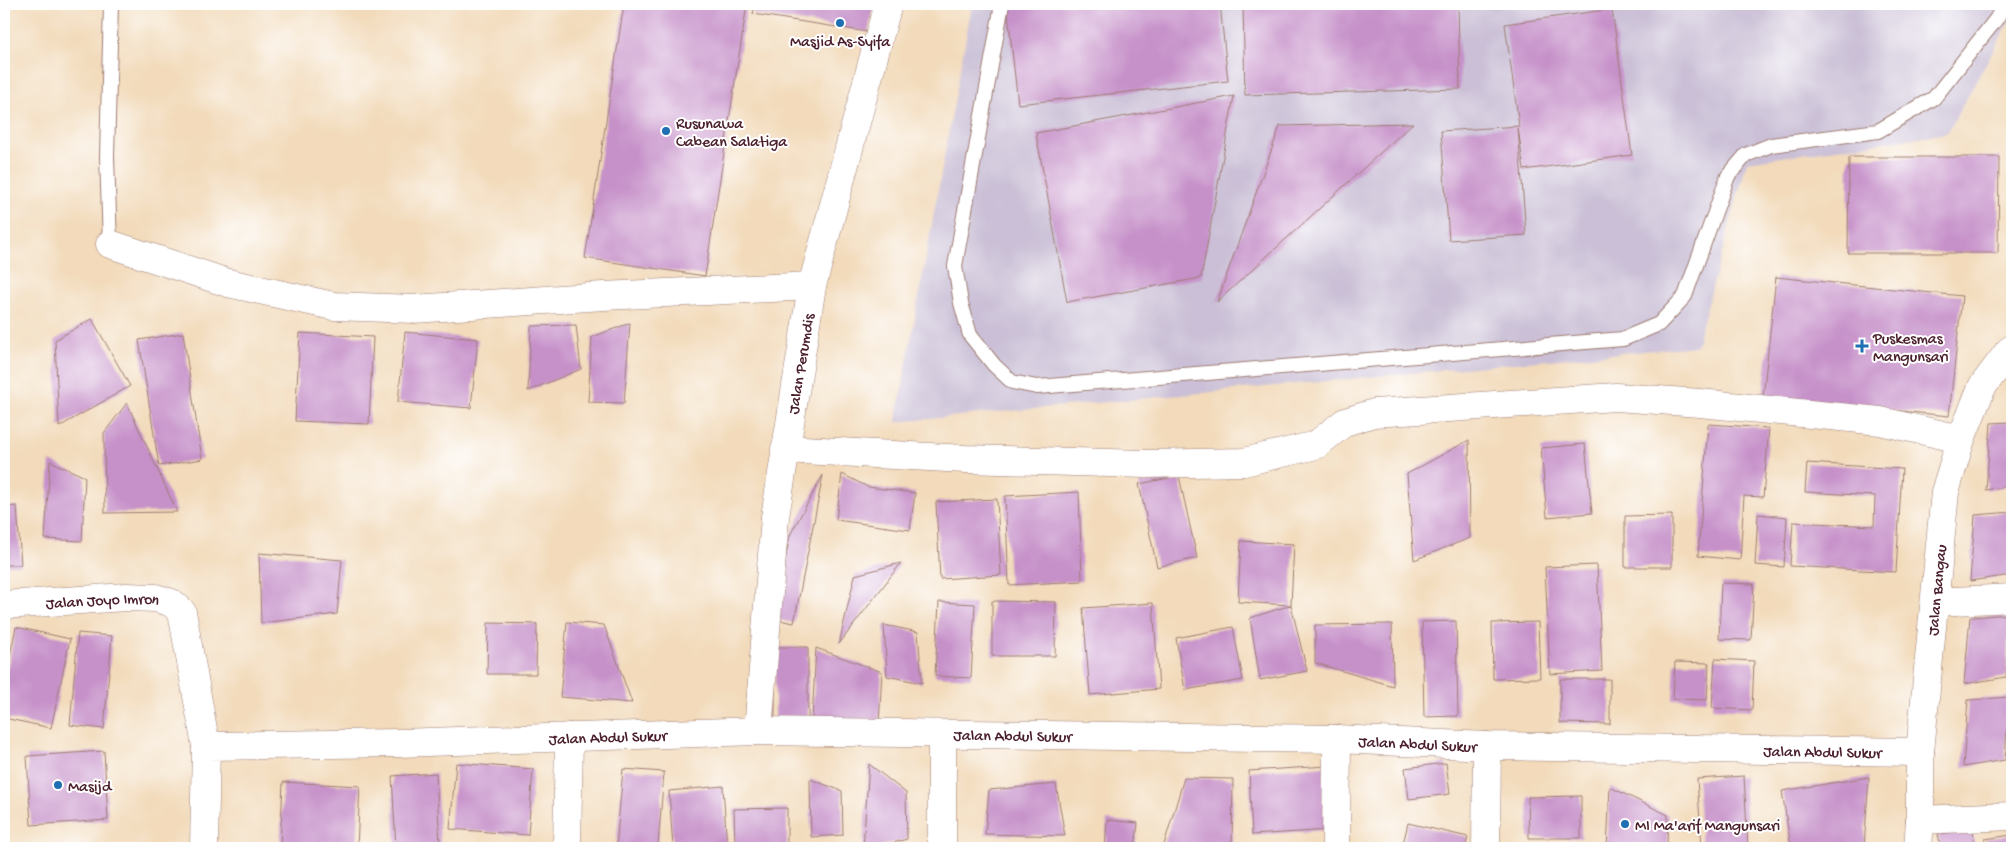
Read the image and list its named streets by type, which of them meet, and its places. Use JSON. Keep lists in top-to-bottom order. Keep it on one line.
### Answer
{"streets":{"street":["Jalan Perumdis","Jalan Bangau","Jalan Joyo Imron","Jalan Abdul Sukur"]},"crossings":[["Jalan Perumdis","Jalan Abdul Sukur"],["Jalan Bangau","Jalan Abdul Sukur"],["Jalan Joyo Imron","Jalan Abdul Sukur"]],"places":{"other":["Masjid As-Syifa","Rusunawa Cabean Salatiga","Masijd","MI Ma'arif Mangunsari"],"health":["Puskesmas Mangunsari"]}}
